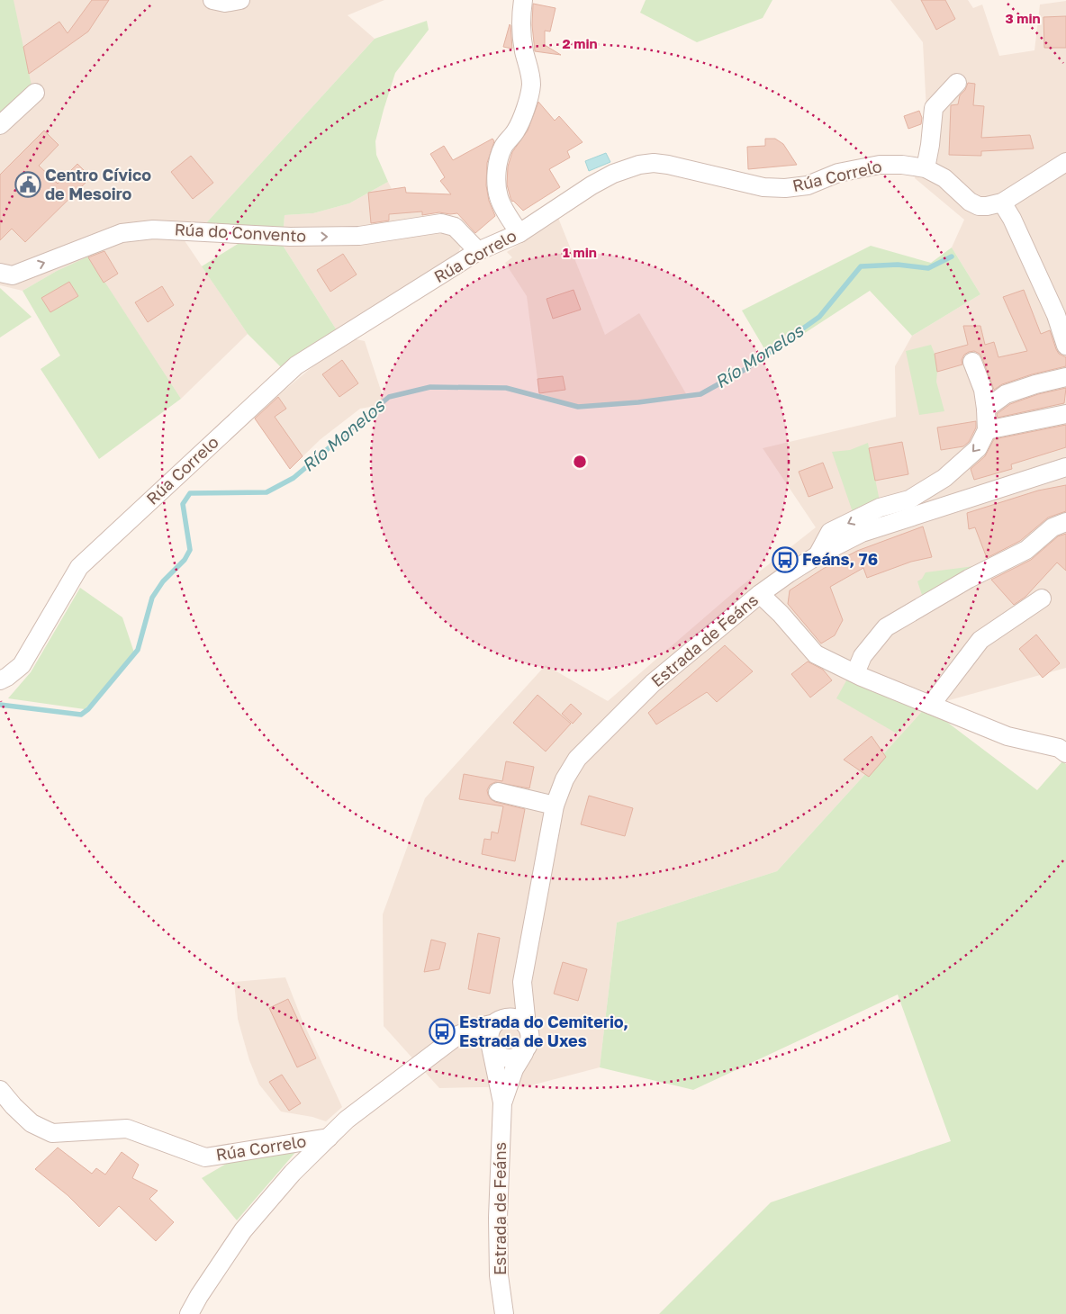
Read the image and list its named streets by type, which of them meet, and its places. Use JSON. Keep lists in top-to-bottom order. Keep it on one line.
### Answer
{"streets":{"street":["Rúa Correlo","Rúa do Convento","Estrada de Feáns"]},"crossings":[["Rúa Correlo","Rúa do Convento"]],"one_way":["Rúa do Convento"],"water":["Río Monelos"],"places":{"public building":["Centro Cívico de Mesoiro"],"bus stop":["Feáns, 76","Estrada do Cemiterio, Estrada de Uxes"]},"rings":["3 min","2 min","1 min"]}
